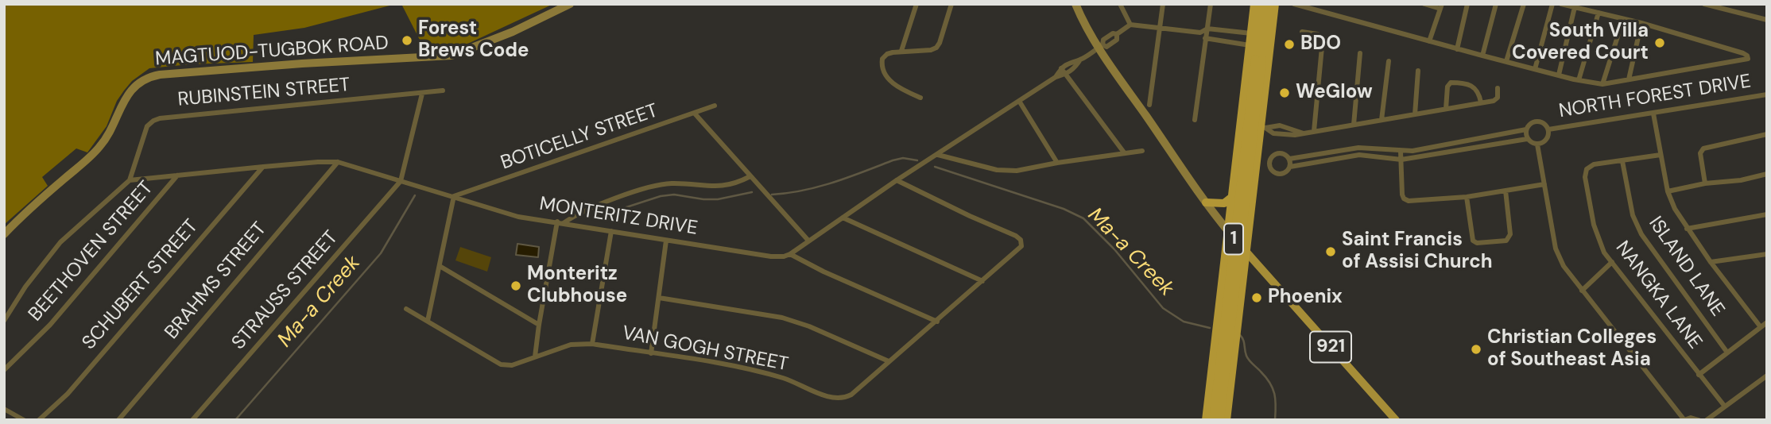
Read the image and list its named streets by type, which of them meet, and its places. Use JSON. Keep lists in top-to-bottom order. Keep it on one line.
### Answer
{"streets":{"highway":["1"],"main road":["MAGTUOD-TUGBOK ROAD","921"],"street":["RUBINSTEIN STREET","NORTH FOREST DRIVE","BOTICELLY STREET","MONTERITZ DRIVE","BEETHOVEN STREET","ISLAND LANE","BRAHMS STREET","SCHUBERT STREET","STRAUSS STREET","NANGKA LANE","VAN GOGH STREET"]},"crossings":[["RUBINSTEIN STREET","MONTERITZ DRIVE"],["BOTICELLY STREET","MONTERITZ DRIVE"],["MONTERITZ DRIVE","BEETHOVEN STREET"],["MONTERITZ DRIVE","BRAHMS STREET"],["MONTERITZ DRIVE","SCHUBERT STREET"],["MONTERITZ DRIVE","STRAUSS STREET"],["1","921"],["ISLAND LANE","NANGKA LANE"]],"water":["Ma-a Creek"],"places":["Forest Brews Code","South Villa Covered Court","BDO","WeGlow","Saint Francis of Assisi Church","Monteritz Clubhouse","Phoenix","Christian Colleges of Southeast Asia"]}
